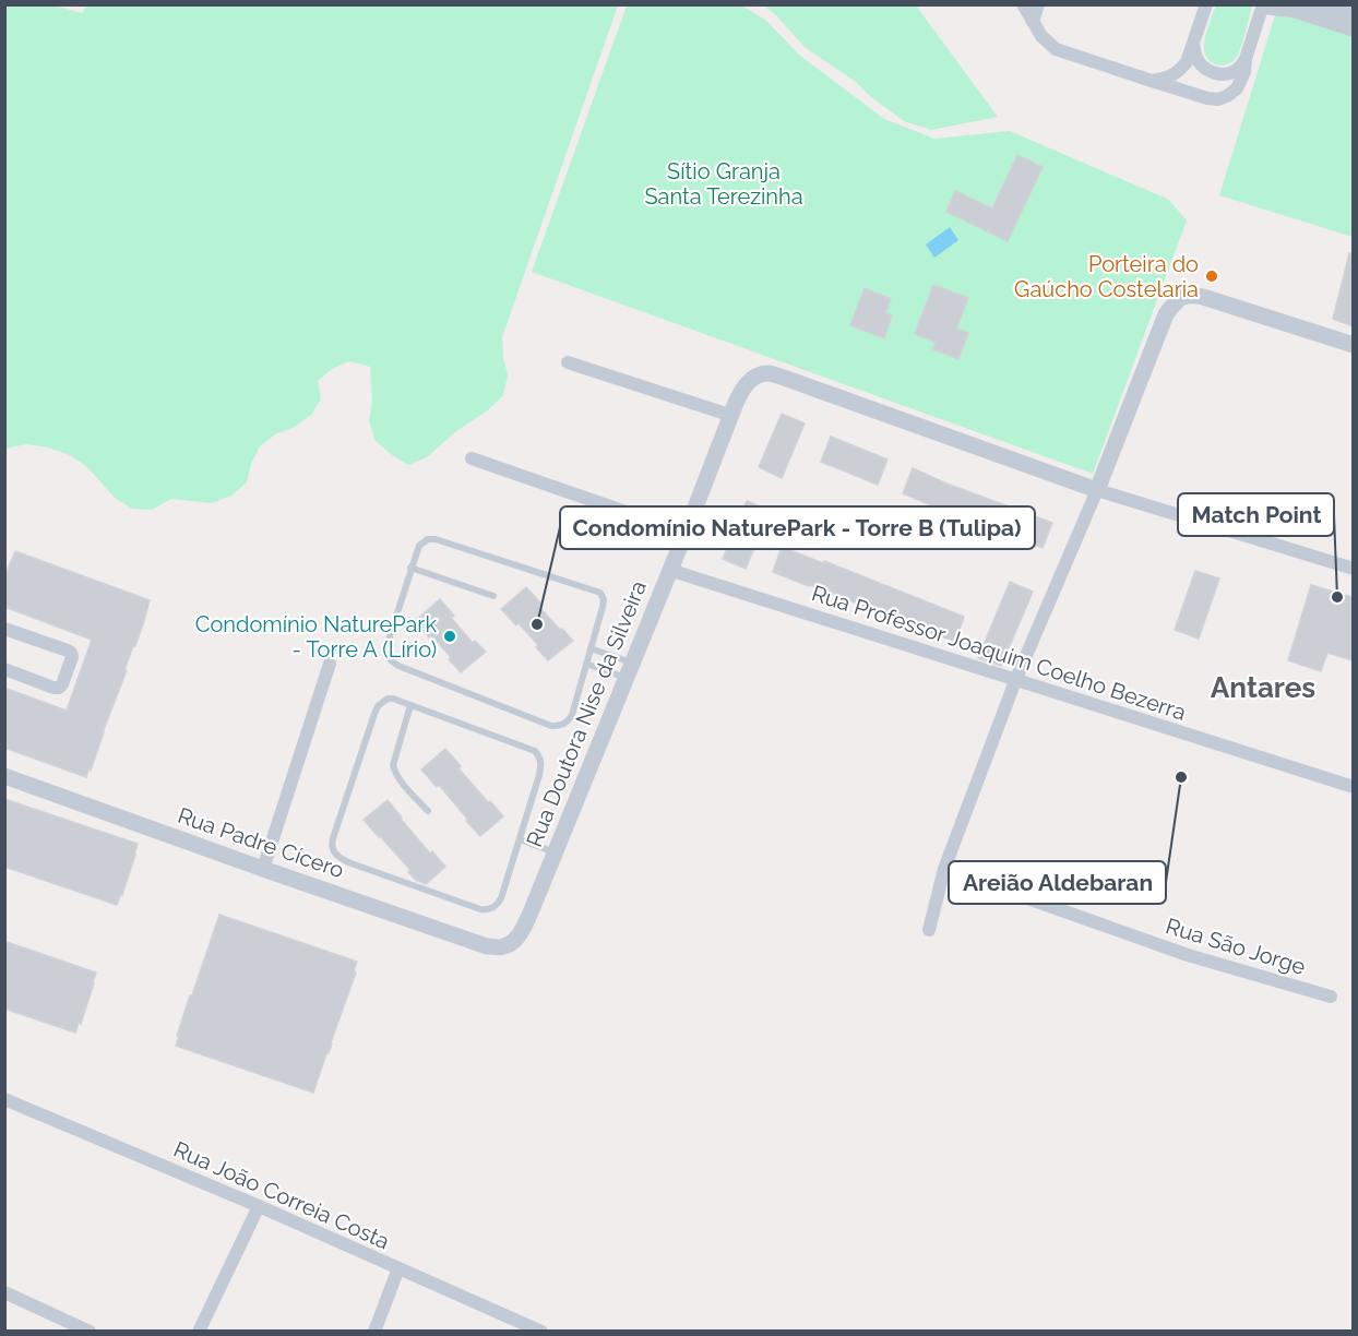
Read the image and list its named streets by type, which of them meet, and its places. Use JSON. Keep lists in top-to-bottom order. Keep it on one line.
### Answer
{"streets":{"street":["Rua Professor Joaquim Coelho Bezerra","Rua Doutora Nise da Silveira","Rua Padre Cícero","Rua São Jorge","Rua João Correia Costa"]},"crossings":[["Rua Professor Joaquim Coelho Bezerra","Rua Doutora Nise da Silveira"],["Rua Doutora Nise da Silveira","Rua Padre Cícero"]],"districts":["Antares"],"parks":["Sítio Granja Santa Terezinha"],"places":["Porteira do Gaúcho Costelaria","Match Point","Condomínio NaturePark - Torre B (Tulipa)","Condomínio NaturePark - Torre A (Lírio)","Areião Aldebaran"]}
